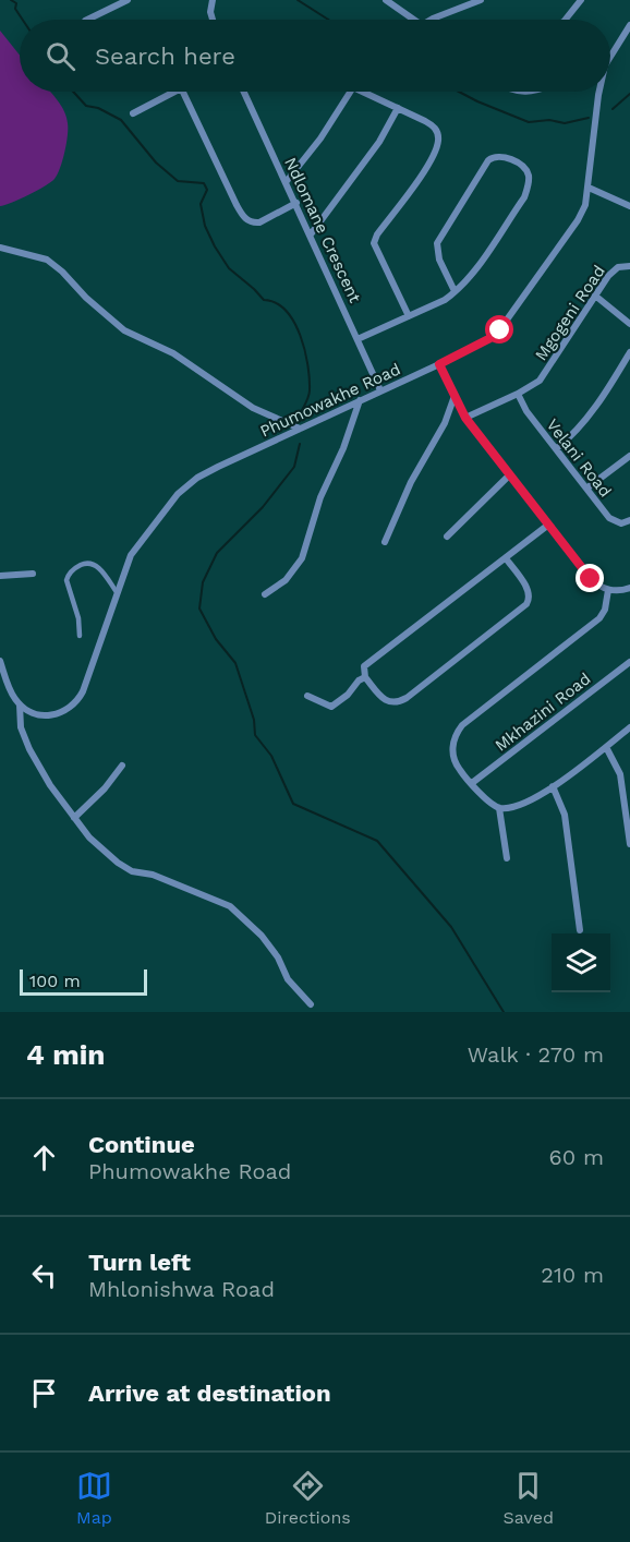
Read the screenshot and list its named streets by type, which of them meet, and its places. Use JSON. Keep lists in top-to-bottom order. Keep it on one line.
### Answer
{"streets":{"street":["Ndlomane Crescent","Mgogeni Road","Phumowakhe Road","Velani Road","Mkhazini Road"]},"crossings":[["Ndlomane Crescent","Phumowakhe Road"],["Mgogeni Road","Velani Road"]],"scale_bar":"100 m","page":{"search":"Search here","scale":"100 m","heading":["4 min","Walk · 270 m"],"list":[["Continue","Phumowakhe Road","60 m"],["Turn left","Mhlonishwa Road","210 m"],"Arrive at destination"],"nav":["Map","Directions","Saved"]}}
